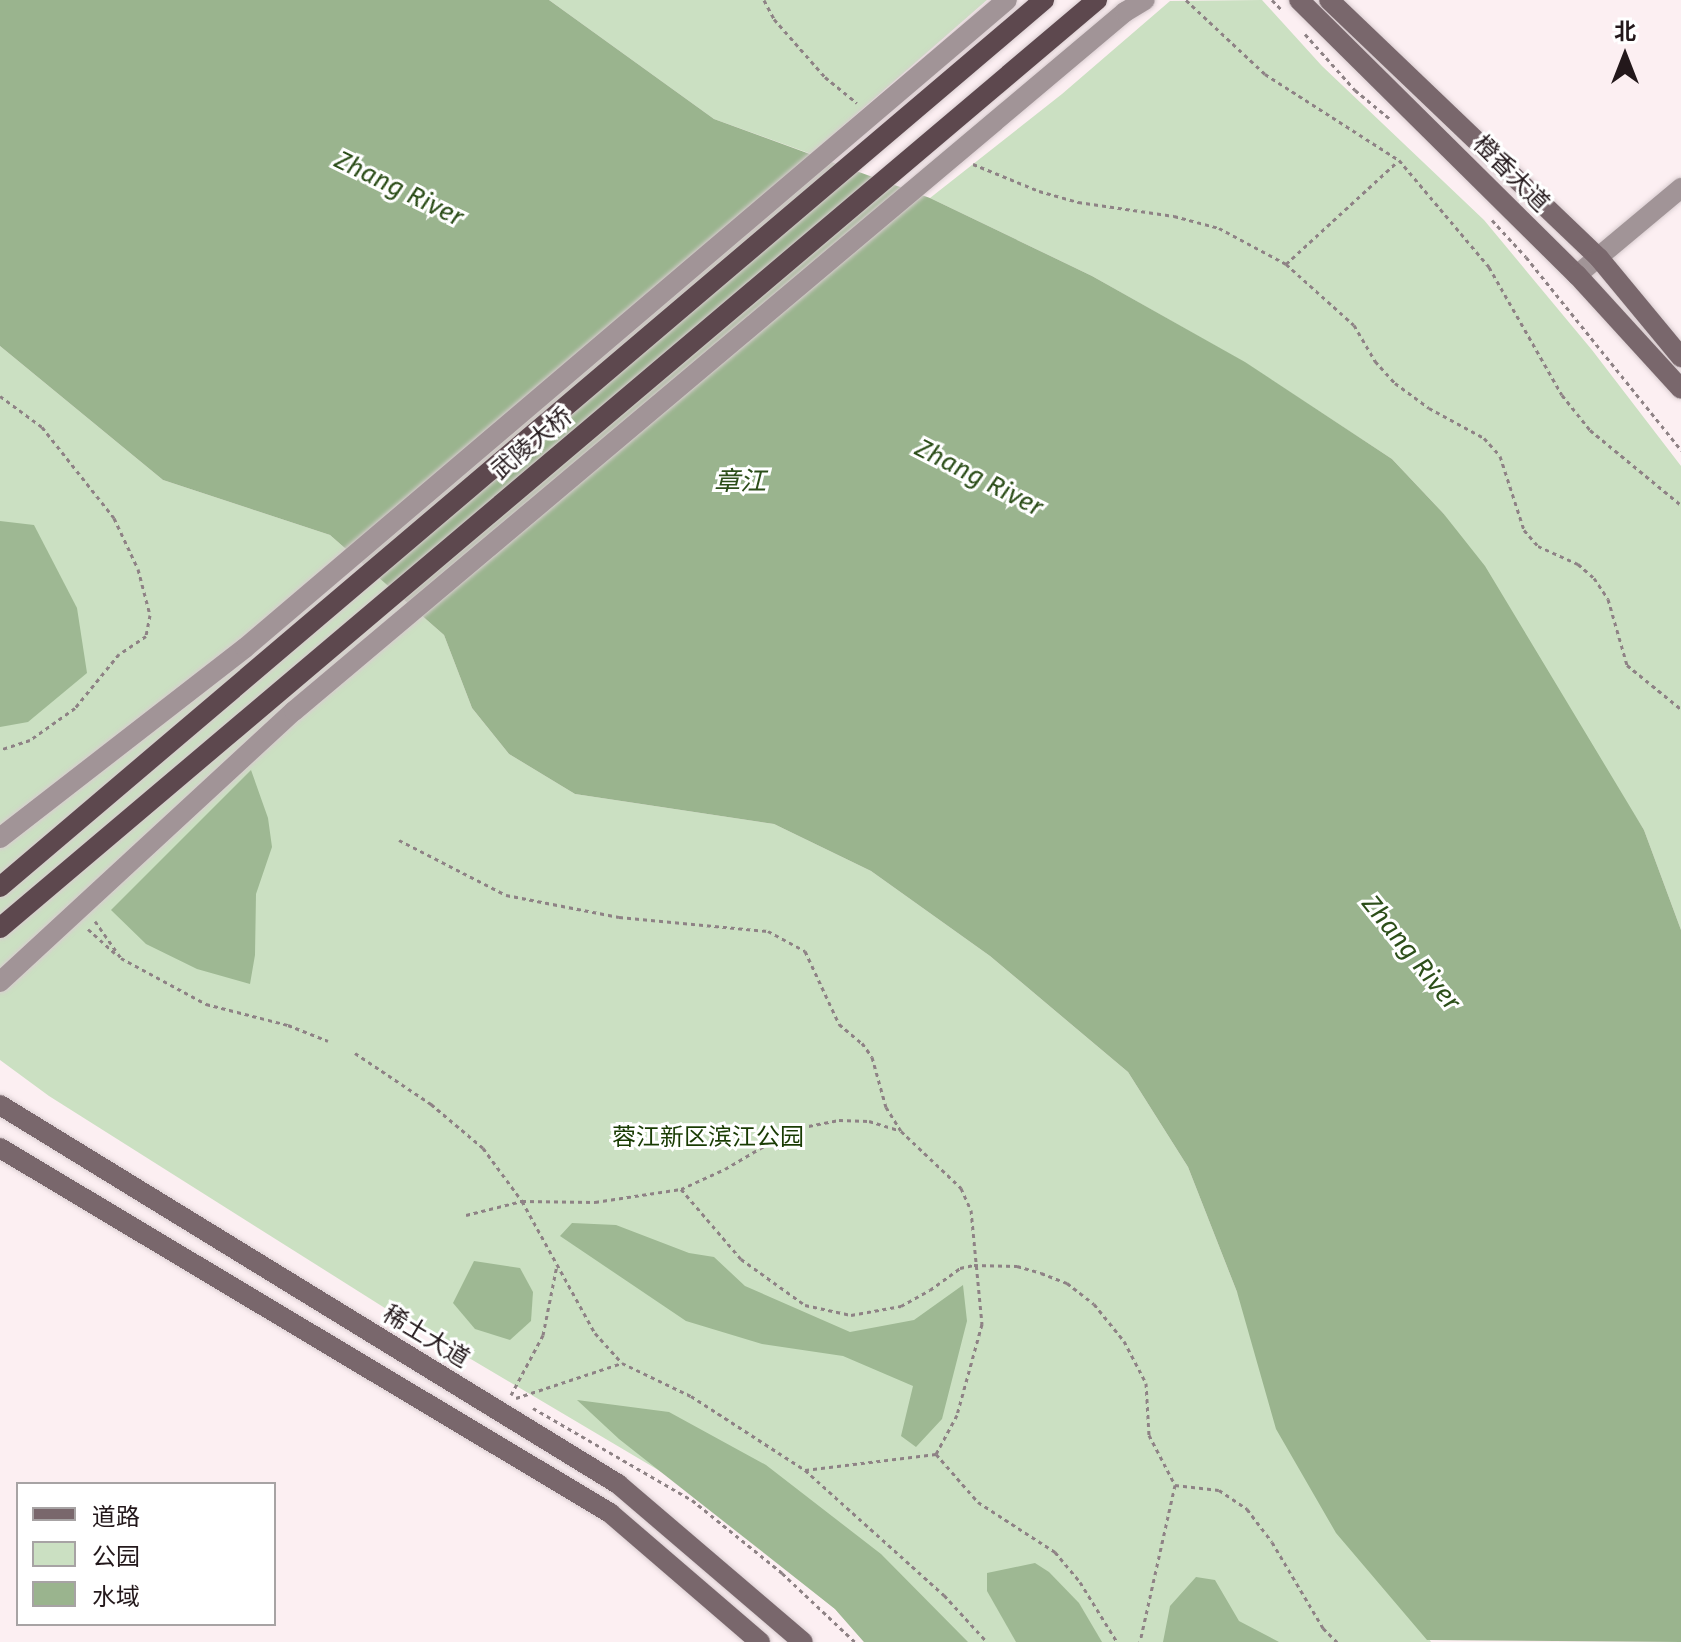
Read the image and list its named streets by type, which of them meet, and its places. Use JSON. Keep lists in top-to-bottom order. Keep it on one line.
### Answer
{"streets":{"main road":["橙香大道","武陵大桥","稀土大道"]},"water":["Zhang River","章江"],"parks":["蓉江新区滨江公园"],"legend":["道路","公园","水域"],"north":"top"}
